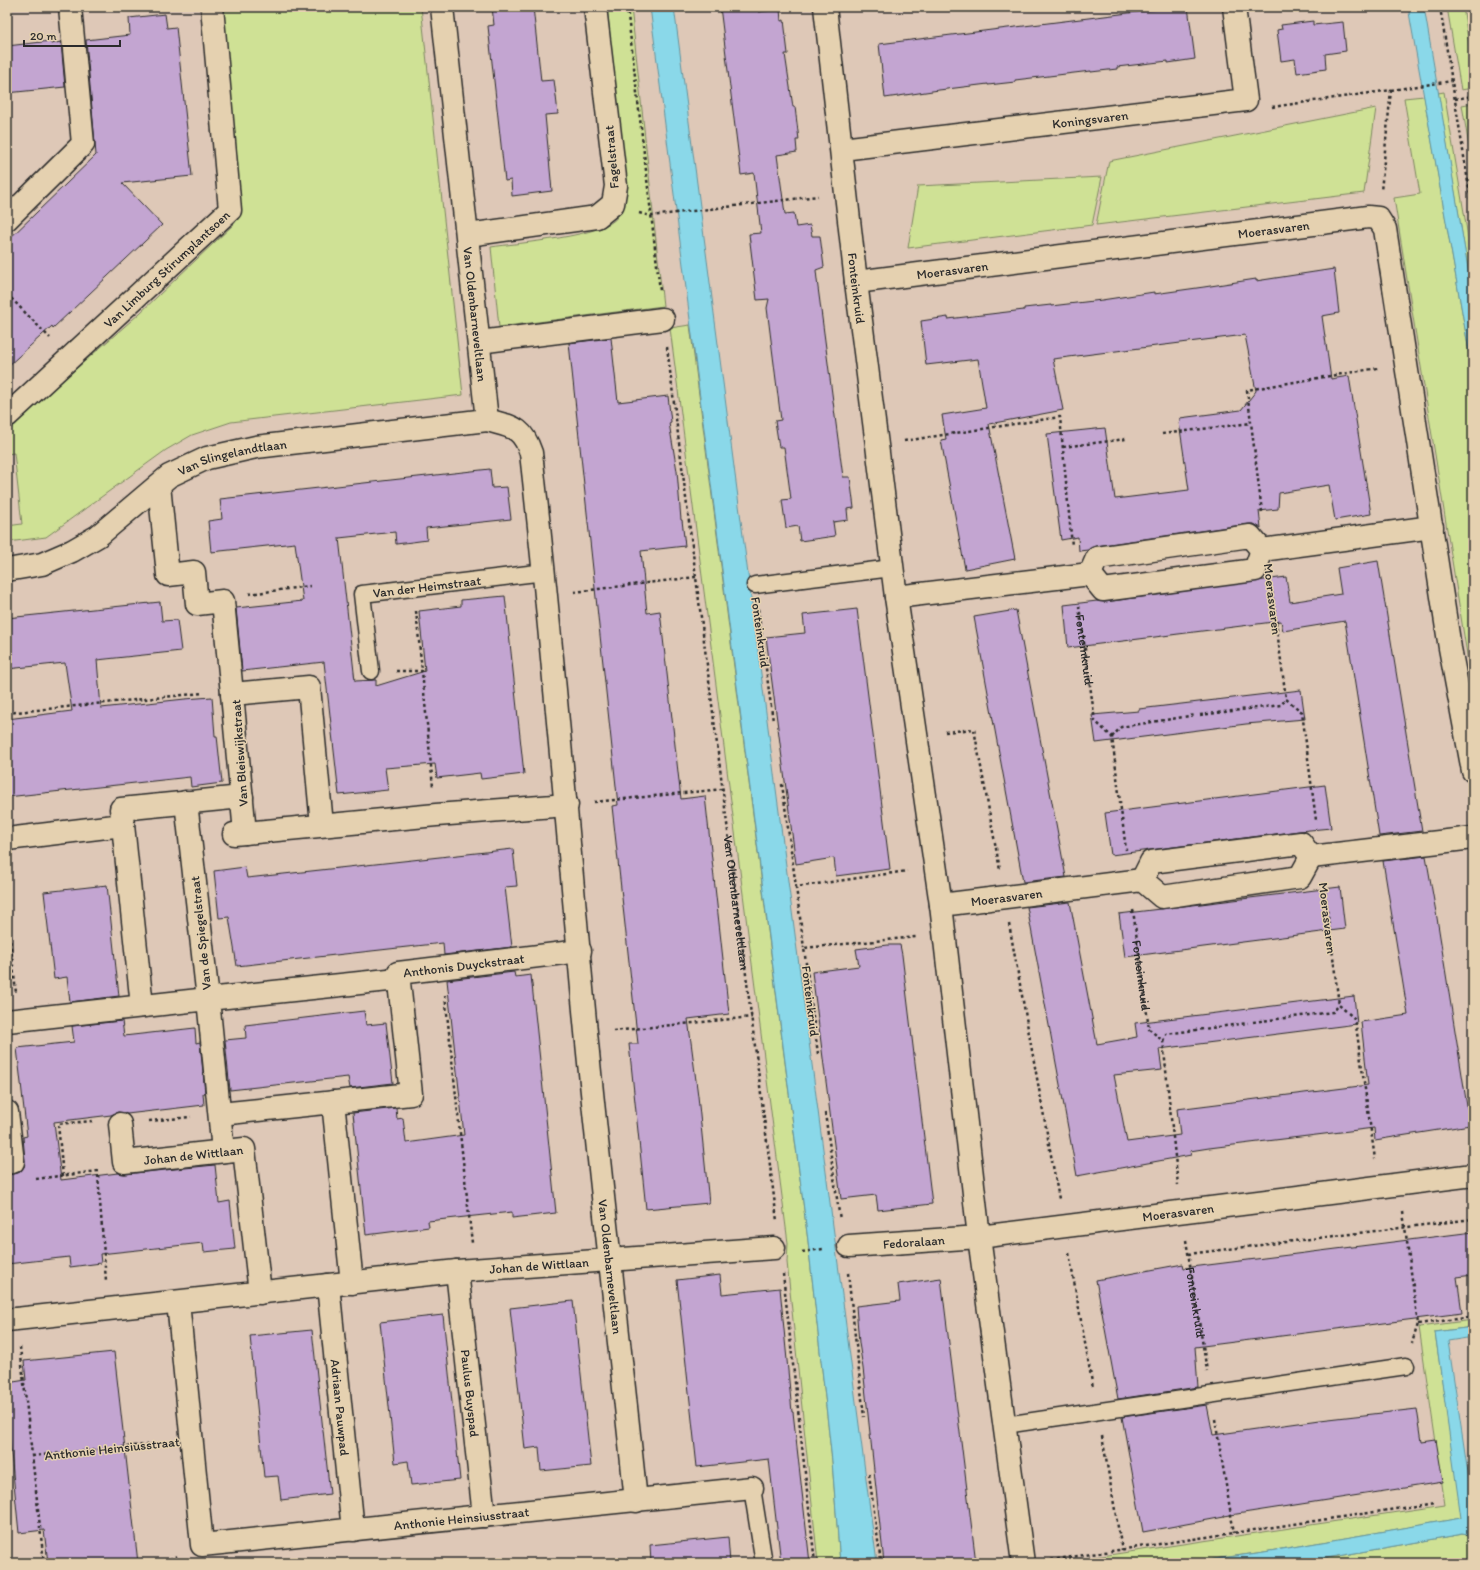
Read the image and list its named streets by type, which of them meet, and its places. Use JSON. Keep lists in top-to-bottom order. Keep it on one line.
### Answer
{"streets":{"street":["Koningsvaren","Fagelstraat","Moerasvaren","Van Limburg Stirumplantsoen","Fonteinkruid","Van Oldenbarneveltlaan","Van Slingelandtlaan","Van Bleiswijkstraat","Van de Spiegelstraat","Anthonis Duyckstraat","Johan de Wittlaan","Fedoralaan","Paulus Buyspad","Adriaan Pauwpad","Anthonie Heinsiusstraat"],"lane":["Van der Heimstraat"]},"crossings":[["Koningsvaren","Fonteinkruid"],["Fagelstraat","Van Oldenbarneveltlaan"],["Moerasvaren","Fonteinkruid"],["Moerasvaren","Fedoralaan"],["Fonteinkruid","Fedoralaan"],["Van Oldenbarneveltlaan","Van Slingelandtlaan"],["Van Oldenbarneveltlaan","Van der Heimstraat"],["Van Oldenbarneveltlaan","Van Bleiswijkstraat"],["Van Oldenbarneveltlaan","Anthonis Duyckstraat"],["Van Oldenbarneveltlaan","Johan de Wittlaan"],["Van Oldenbarneveltlaan","Anthonie Heinsiusstraat"],["Johan de Wittlaan","Paulus Buyspad"],["Johan de Wittlaan","Adriaan Pauwpad"],["Johan de Wittlaan","Anthonie Heinsiusstraat"],["Paulus Buyspad","Anthonie Heinsiusstraat"],["Adriaan Pauwpad","Anthonie Heinsiusstraat"]],"scale_bar":"20 m"}
